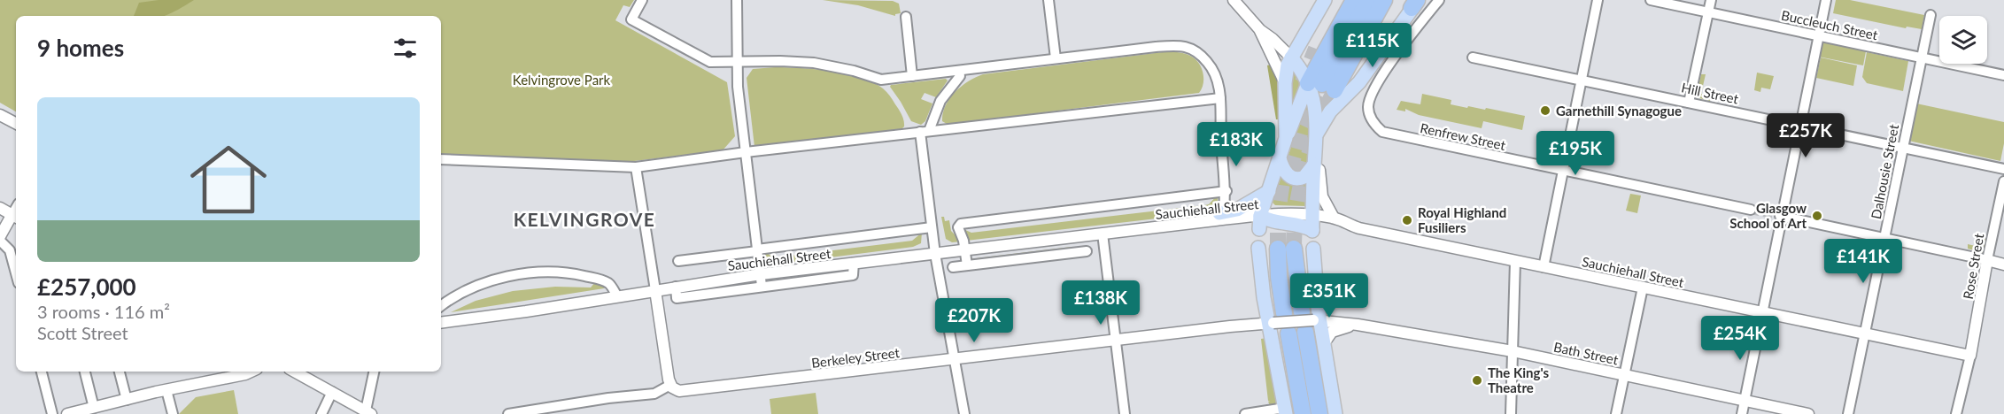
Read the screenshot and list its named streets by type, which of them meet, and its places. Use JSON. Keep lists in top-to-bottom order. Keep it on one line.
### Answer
{"streets":{"street":["Buccleuch Street","Hill Street","Renfrew Street","Dalhousie Street","Sauchiehall Street","Rose Street","Bath Street","Berkeley Street"]},"crossings":[["Buccleuch Street","Dalhousie Street"],["Hill Street","Dalhousie Street"],["Dalhousie Street","Sauchiehall Street"],["Sauchiehall Street","Rose Street"],["Bath Street","Berkeley Street"]],"districts":["KELVINGROVE"],"parks":["Kelvingrove Park"],"places":["Garnethill Synagogue","Glasgow School of Art","Royal Highland Fusiliers","The King's Theatre"],"page":{"heading":"9 homes","price":["£115K","£257K","£183K","£195K","£141K","£351K","£138K","£207K","£254K"],"list":[{"name":"£257,000","note":"3 rooms · 116 m² · Scott Street"}]}}
